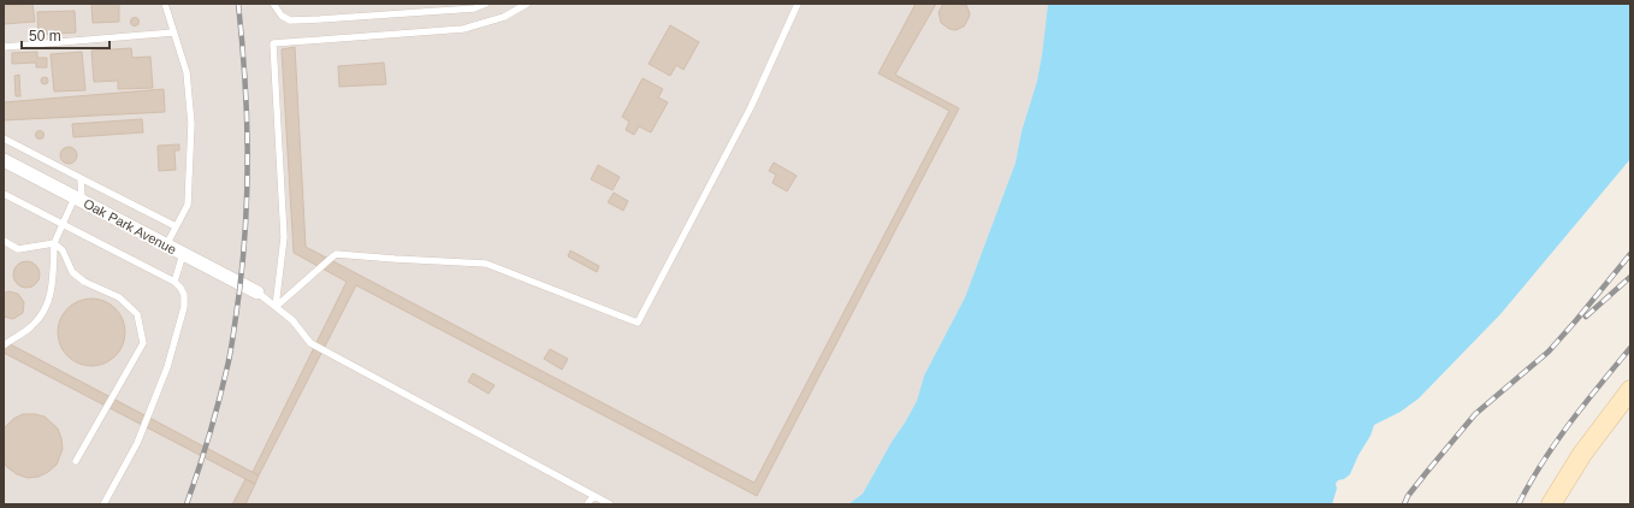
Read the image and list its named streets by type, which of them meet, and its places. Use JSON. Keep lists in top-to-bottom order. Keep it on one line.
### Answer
{"streets":{"street":["Oak Park Avenue"]},"scale_bar":"50 m"}
